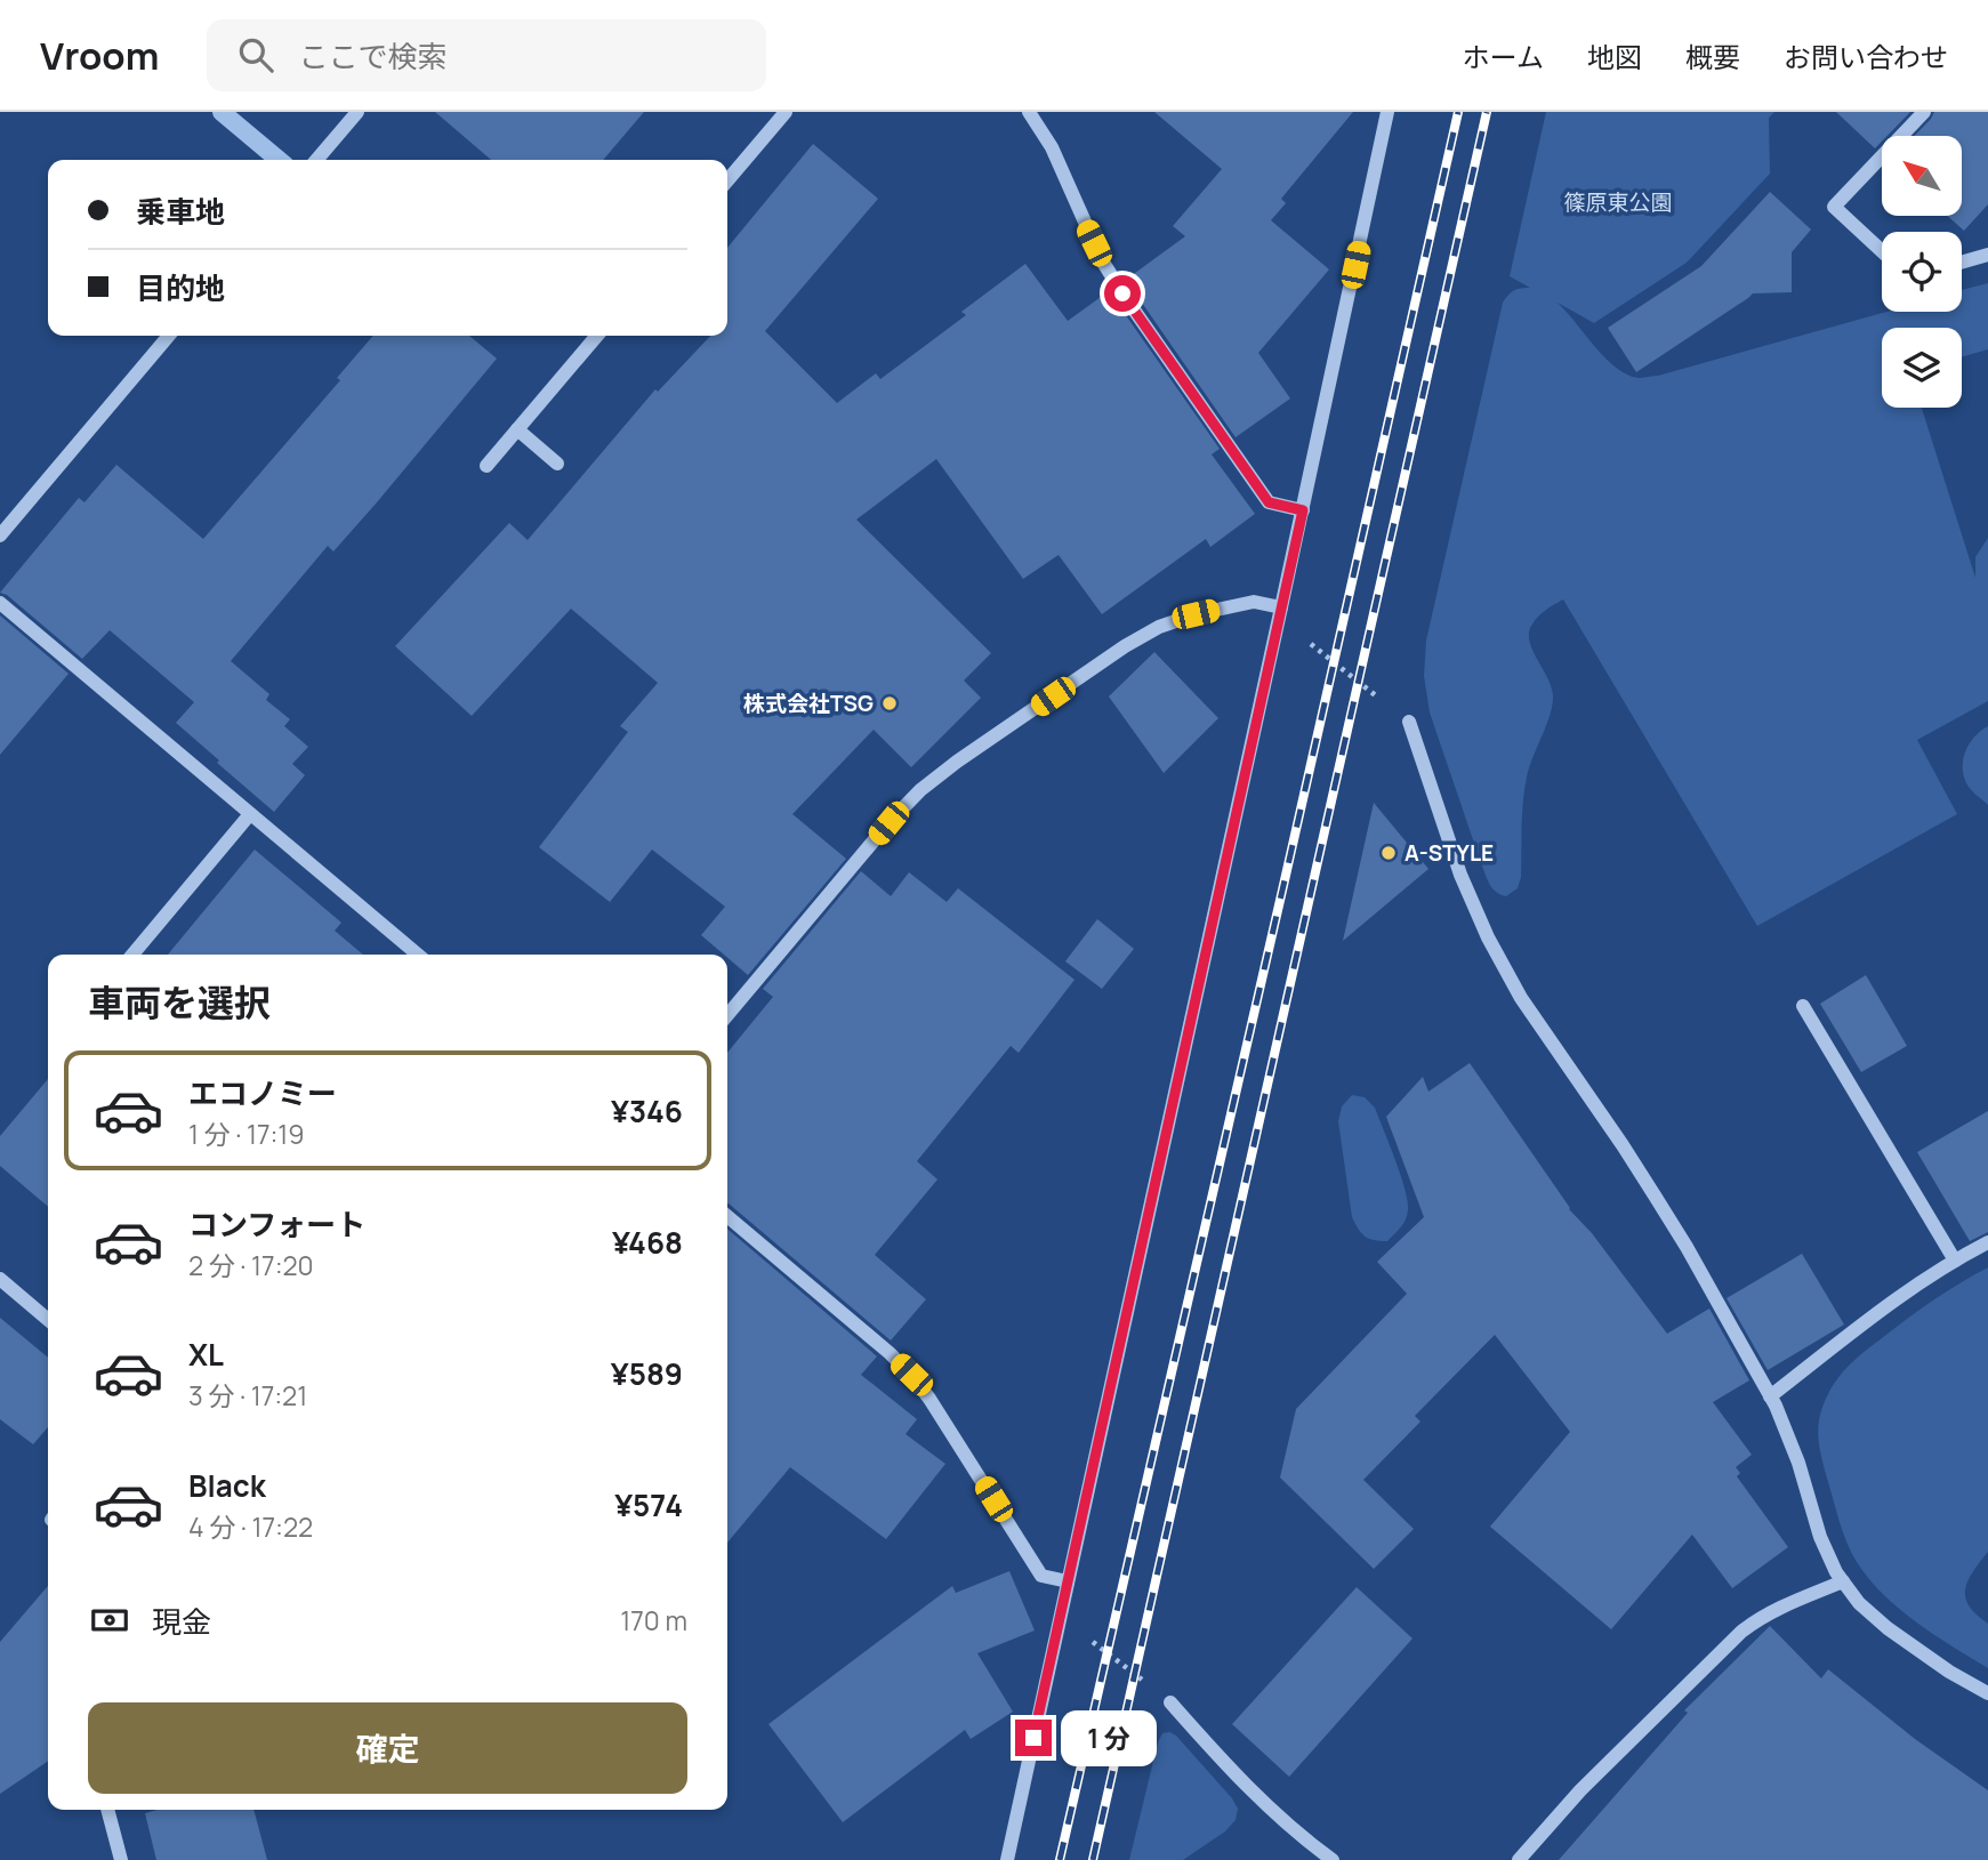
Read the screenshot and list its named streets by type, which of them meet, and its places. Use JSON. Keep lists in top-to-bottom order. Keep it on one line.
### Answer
{"parks":["篠原東公園"],"places":["株式会社TSG","A-STYLE"],"north":"top left","page":{"header":"Vroom","search":"ここで検索","nav":["ホーム","地図","概要","お問い合わせ"],"banner":["乗車地","目的地"],"heading":"車両を選択","list":[{"name":"エコノミー","note":"1 分 · 17:19","value":"¥346"},{"name":"コンフォート","note":"2 分 · 17:20","value":"¥468"},{"name":"XL","note":"3 分 · 17:21","value":"¥589"},{"name":"Black","note":"4 分 · 17:22","value":"¥574"}],"pay":["現金","170 m"],"buttons":"確定","bubble":"1 分"}}
